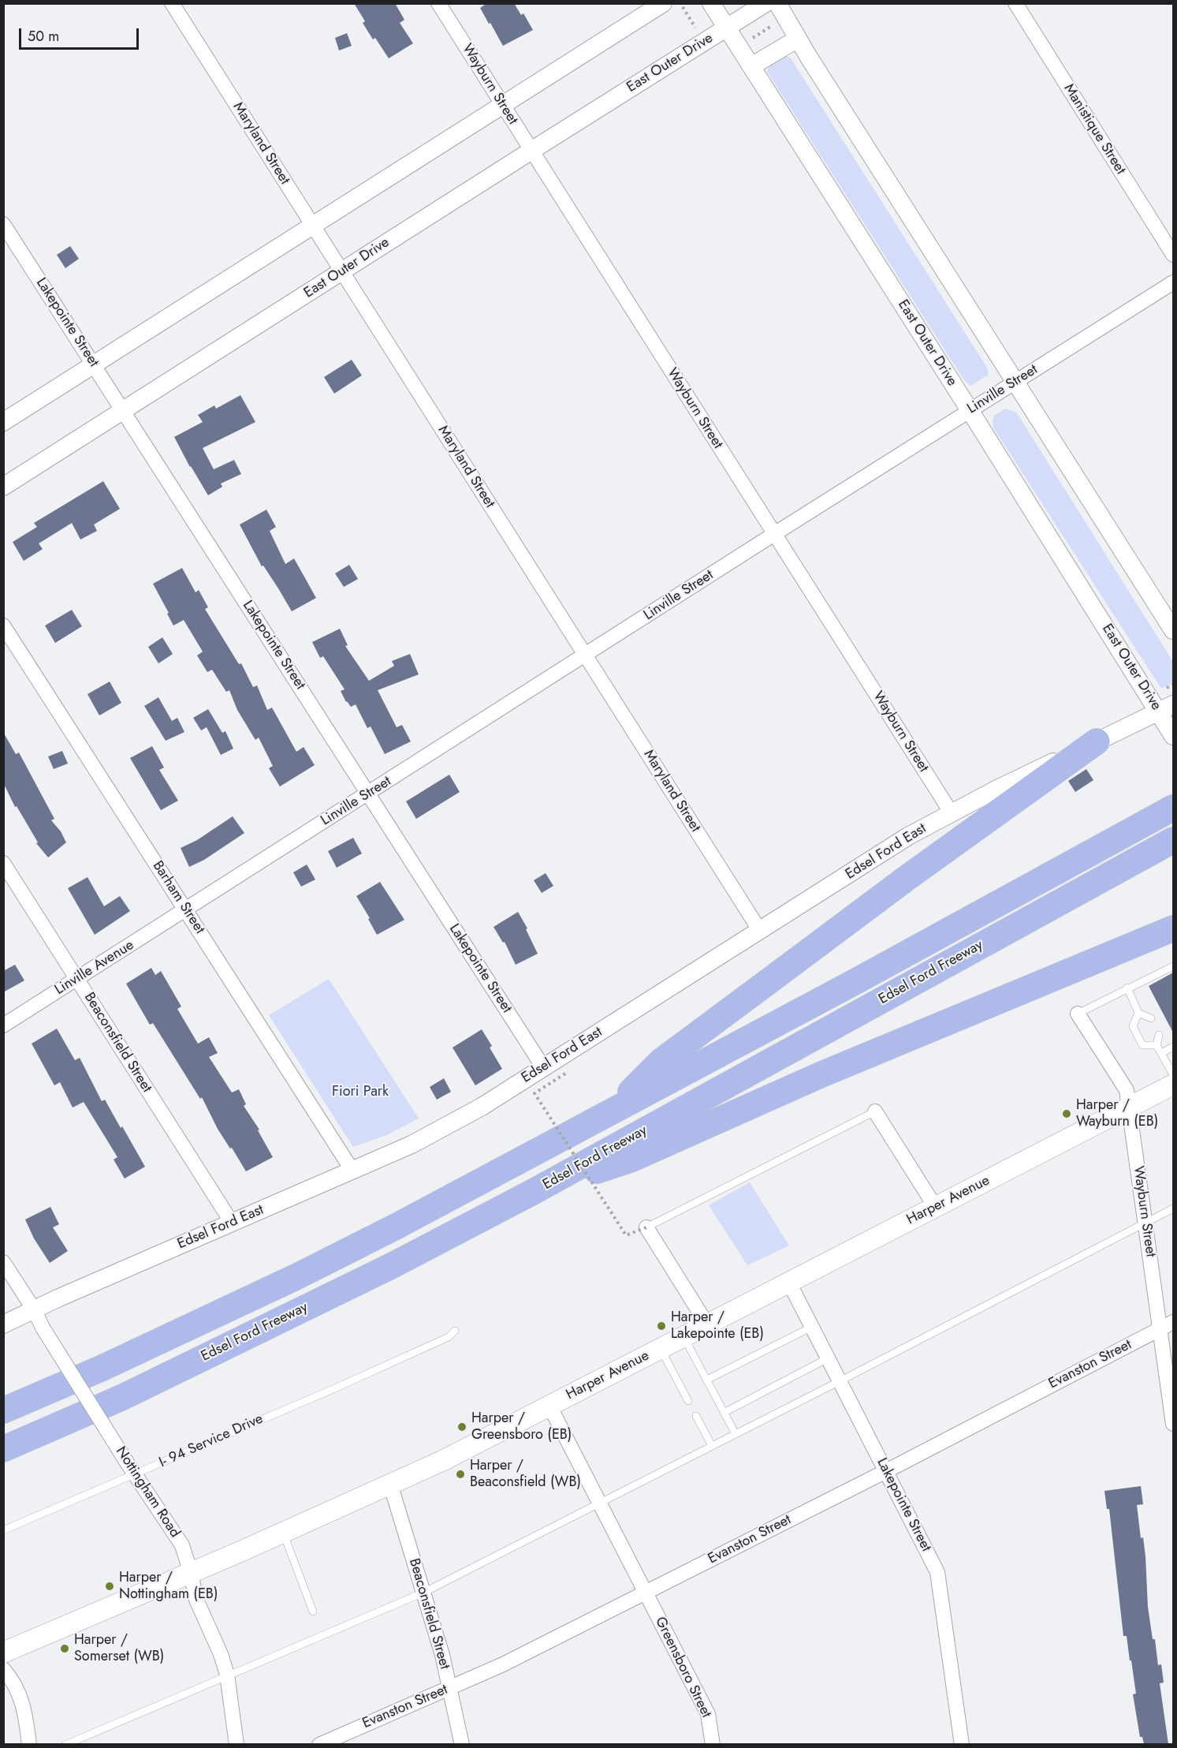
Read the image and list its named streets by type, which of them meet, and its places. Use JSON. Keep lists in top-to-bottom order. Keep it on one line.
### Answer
{"streets":{"highway":["Edsel Ford Freeway"],"main road":["Harper Avenue"],"street":["East Outer Drive","Wayburn Street","Manistique Street","Maryland Street","Lakepointe Street","Linville Street","Edsel Ford East","Barham Street","Linville Avenue","Beaconsfield Street","Evanston Street","Nottingham Road","Greensboro Street"],"lane":["I- 94 Service Drive"]},"crossings":[["East Outer Drive","Wayburn Street"],["East Outer Drive","Maryland Street"],["East Outer Drive","Lakepointe Street"],["East Outer Drive","Linville Street"],["East Outer Drive","Edsel Ford East"],["Wayburn Street","Linville Street"],["Wayburn Street","Edsel Ford East"],["Wayburn Street","Harper Avenue"],["Wayburn Street","Evanston Street"],["Maryland Street","Linville Street"],["Maryland Street","Edsel Ford East"],["Lakepointe Street","Linville Street"],["Lakepointe Street","Edsel Ford East"],["Lakepointe Street","Harper Avenue"],["Lakepointe Street","Evanston Street"],["Linville Street","Barham Street"],["Linville Street","Linville Avenue"],["Edsel Ford East","Barham Street"],["Edsel Ford East","Beaconsfield Street"],["Edsel Ford East","Nottingham Road"],["Barham Street","Linville Avenue"],["Linville Avenue","Beaconsfield Street"],["Beaconsfield Street","Harper Avenue"],["Beaconsfield Street","Evanston Street"],["Harper Avenue","Nottingham Road"],["Harper Avenue","Greensboro Street"],["Evanston Street","Greensboro Street"],["I- 94 Service Drive","Nottingham Road"]],"parks":["Fiori Park"],"places":["Harper / Wayburn (EB)","Harper / Lakepointe (EB)","Harper / Greensboro (EB)","Harper / Beaconsfield (WB)","Harper / Nottingham (EB)","Harper / Somerset (WB)"],"scale_bar":"50 m"}
